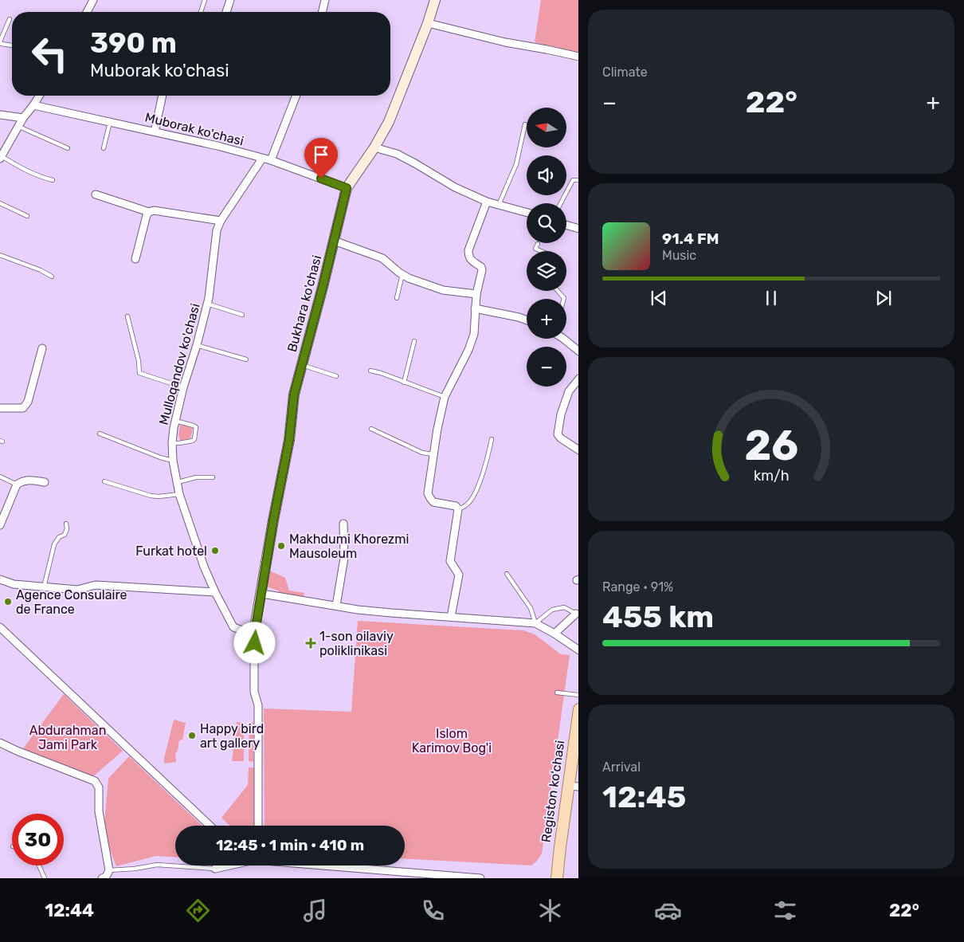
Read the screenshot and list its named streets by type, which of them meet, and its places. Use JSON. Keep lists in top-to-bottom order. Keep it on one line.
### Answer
{"streets":{"main road":["Registon ko'chasi"],"street":["Muborak ko'chasi","Bukhara ko'chasi","Mulloqandov ko'chasi"]},"crossings":[["Muborak ko'chasi","Bukhara ko'chasi"],["Muborak ko'chasi","Mulloqandov ko'chasi"],["Bukhara ko'chasi","Mulloqandov ko'chasi"]],"parks":["Abdurahman Jami Park","Islom Karimov Bog'i"],"places":{"other":["Makhdumi Khorezmi Mausoleum","Furkat hotel","Agence Consulaire de France","Happy bird art gallery"],"health":["1-son oilaviy poliklinikasi"]},"north":"left","page":{"tile":["Climate",["Range · 91%","455 km"],["Arrival","12:45"]],"turn":["390 m","Muborak ko'chasi"],"heat":["−","22°","+"],"map_buttons":["+","−"],"song":["91.4 FM","Music"],"limit":"30","trip":"12:45 · 1 min · 410 m","tabs":["12:44","22°"],"gauge":["26","km/h"]}}
